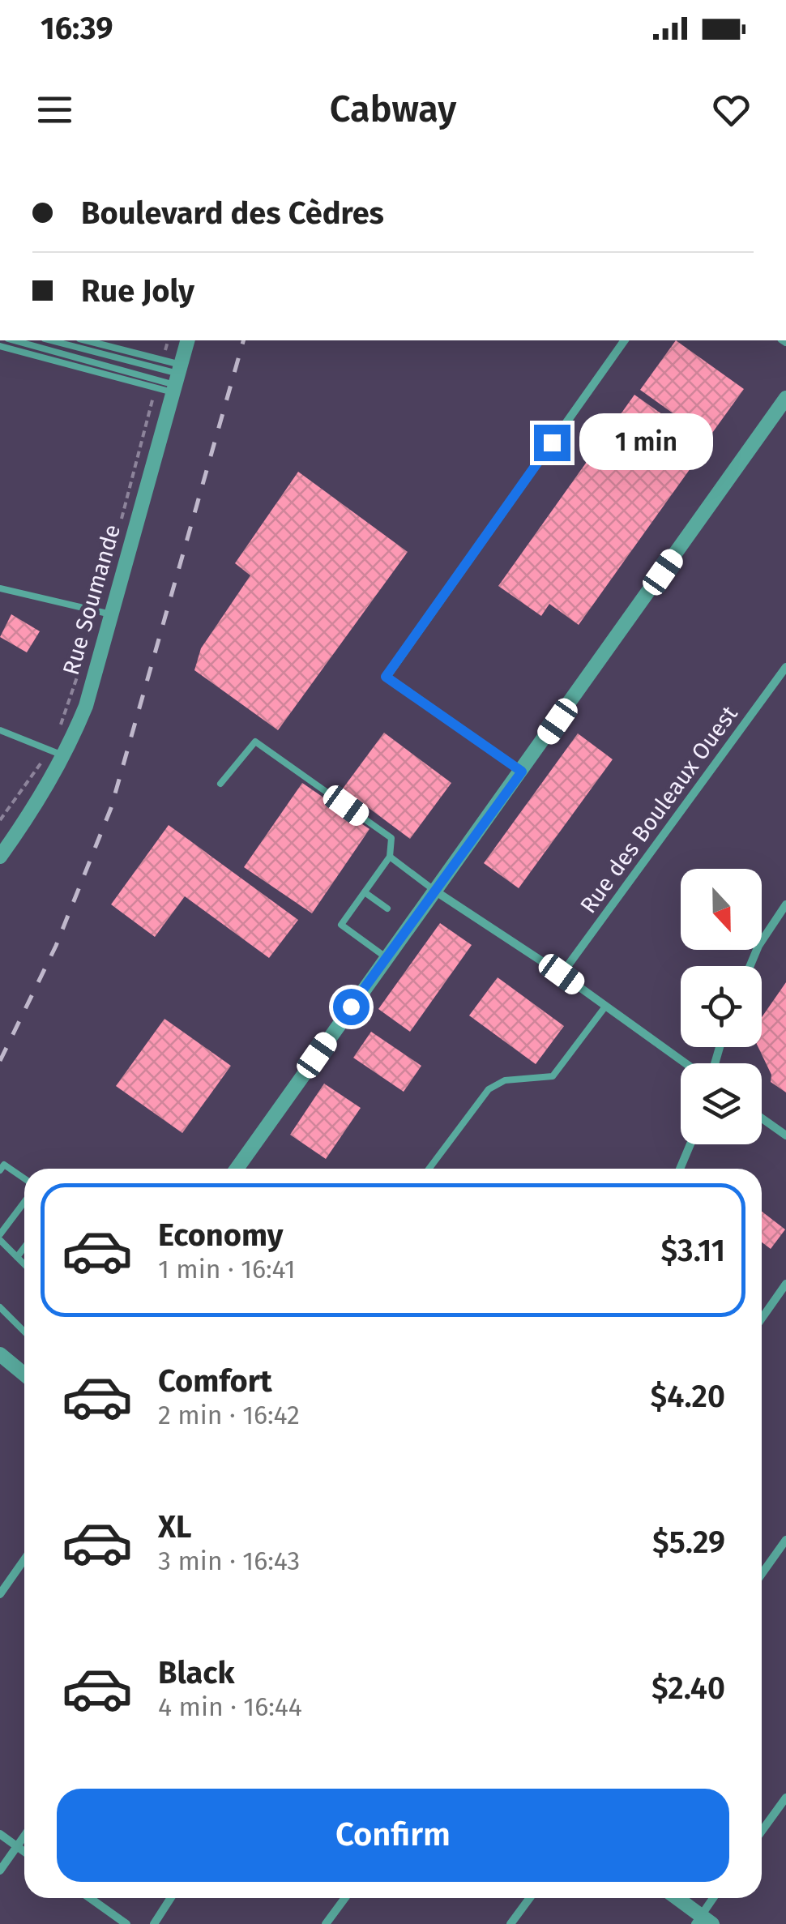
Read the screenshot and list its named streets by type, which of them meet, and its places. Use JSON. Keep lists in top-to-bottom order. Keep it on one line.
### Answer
{"streets":{"street":["Rue Soumande","Rue des Bouleaux Ouest"]},"north":"bottom","page":{"status":"16:39","header":"Cabway","banner":["Boulevard des Cèdres","Rue Joly"],"bubble":"1 min","list":[{"name":"Economy","note":"1 min · 16:41","value":"$3.11"},{"name":"Comfort","note":"2 min · 16:42","value":"$4.20"},{"name":"XL","note":"3 min · 16:43","value":"$5.29"},{"name":"Black","note":"4 min · 16:44","value":"$2.40"}],"buttons":"Confirm"}}
